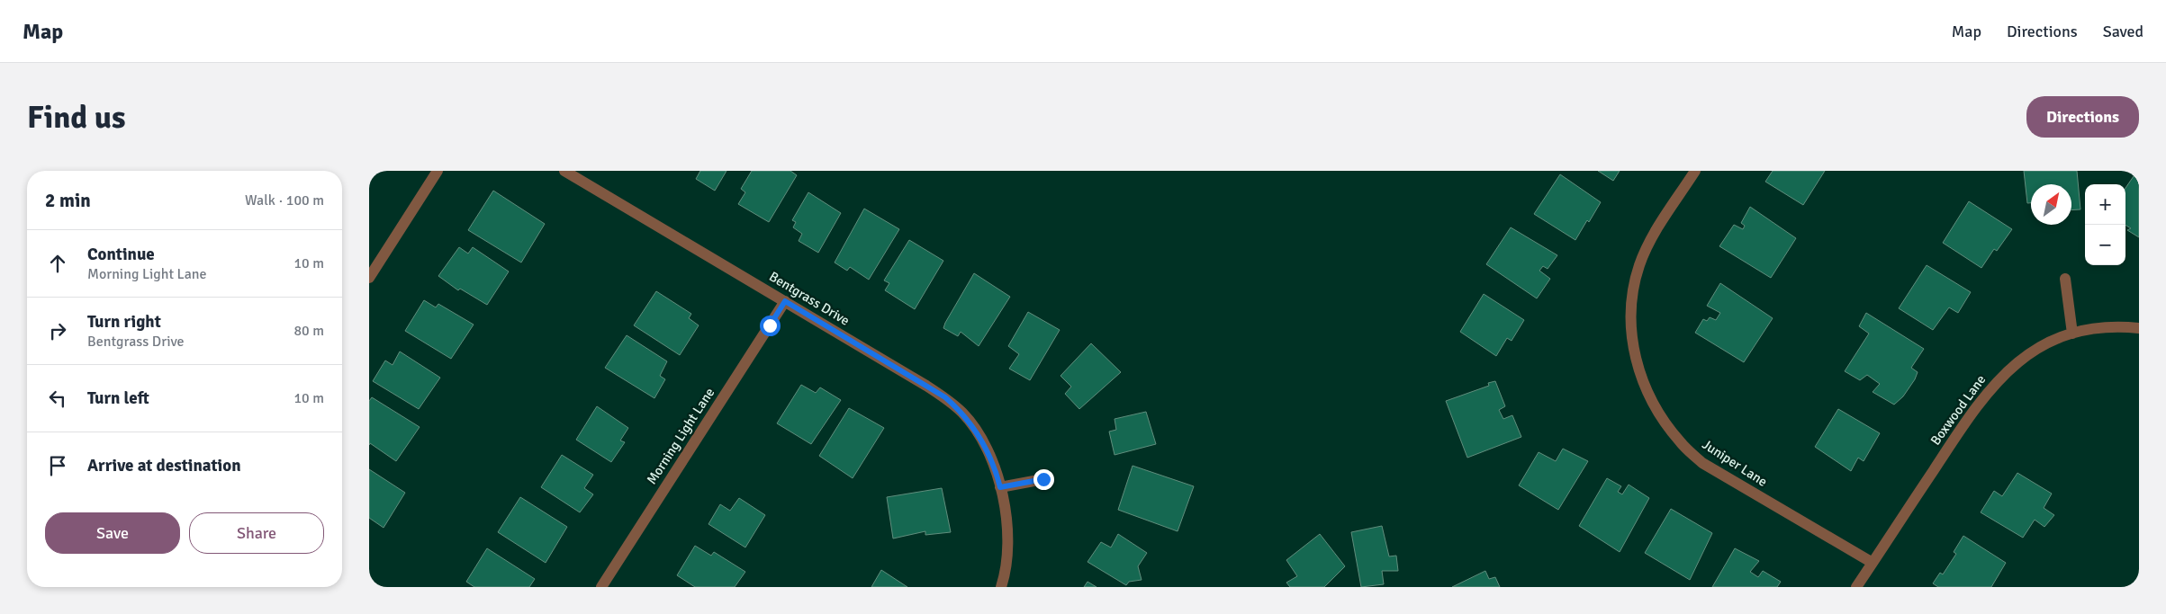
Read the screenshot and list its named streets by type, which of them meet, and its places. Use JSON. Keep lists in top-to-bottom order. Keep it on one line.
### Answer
{"streets":{"street":["Bentgrass Drive","Boxwood Lane","Morning Light Lane","Juniper Lane"]},"crossings":[["Bentgrass Drive","Morning Light Lane"],["Boxwood Lane","Juniper Lane"]],"north":"top right","page":{"header":"Map","nav":["Map","Directions","Saved"],"buttons":["Directions",["Save","Share"]],"title":"Find us","heading":["2 min","Walk · 100 m"],"map_buttons":["+","−"],"list":[["Continue","Morning Light Lane","10 m"],["Turn right","Bentgrass Drive","80 m"],["Turn left","10 m"],"Arrive at destination"]}}
